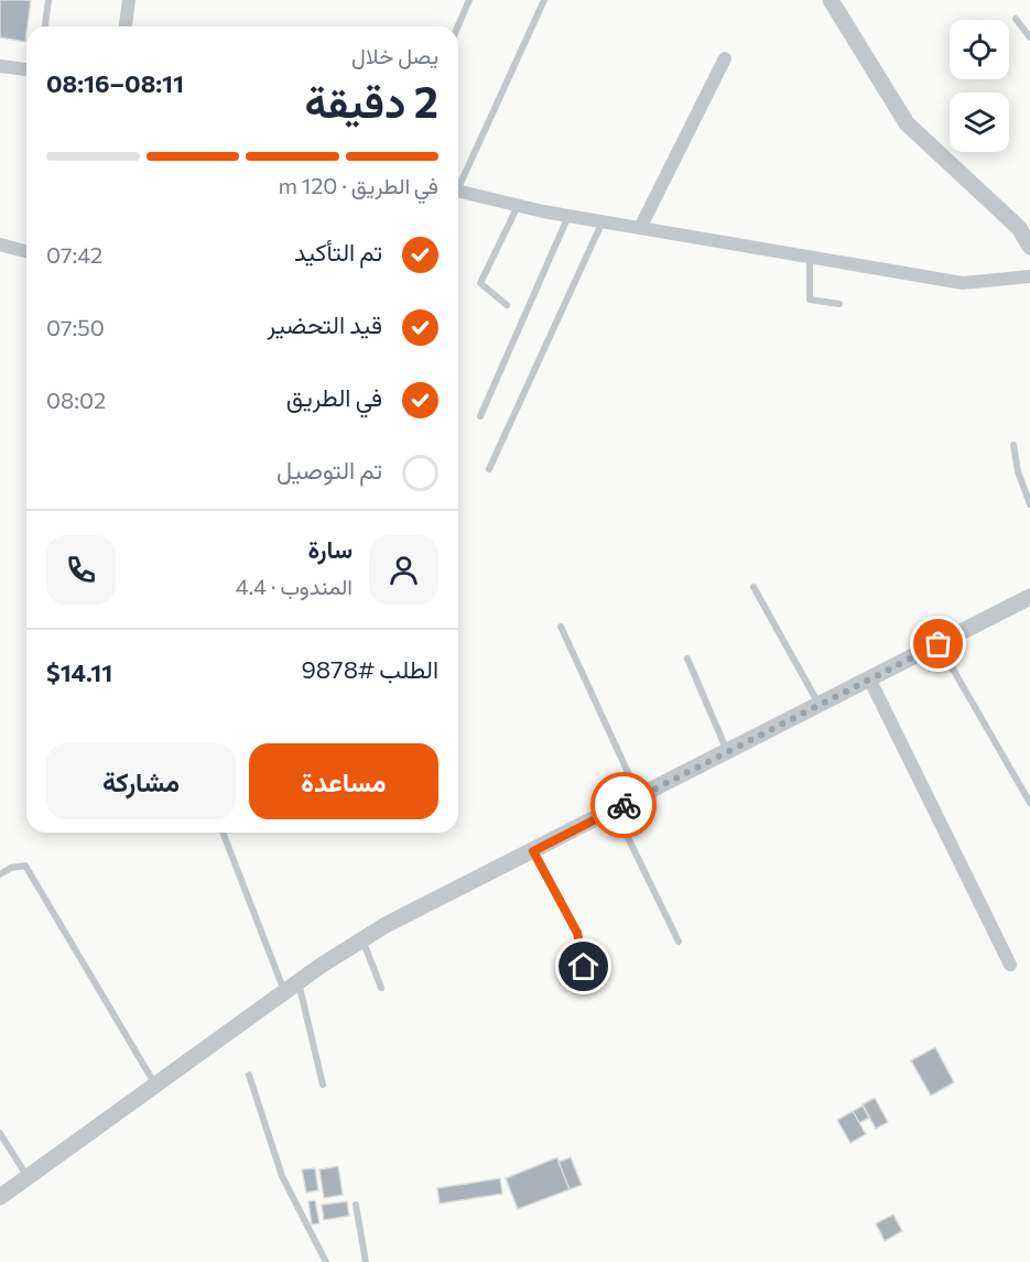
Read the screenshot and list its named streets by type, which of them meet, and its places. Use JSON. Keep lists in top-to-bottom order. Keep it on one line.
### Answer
{"page":{"heading":["2 دقيقة","يصل خلال","08:11–08:16"],"panel":["سارة","المندوب · 4.4","الطلب #9878","$14.11"],"bar":"في الطريق · 120 m","list":[["تم التأكيد","07:42"],["قيد التحضير","07:50"],["في الطريق","08:02"],"تم التوصيل"],"buttons":["مساعدة","مشاركة"]}}
